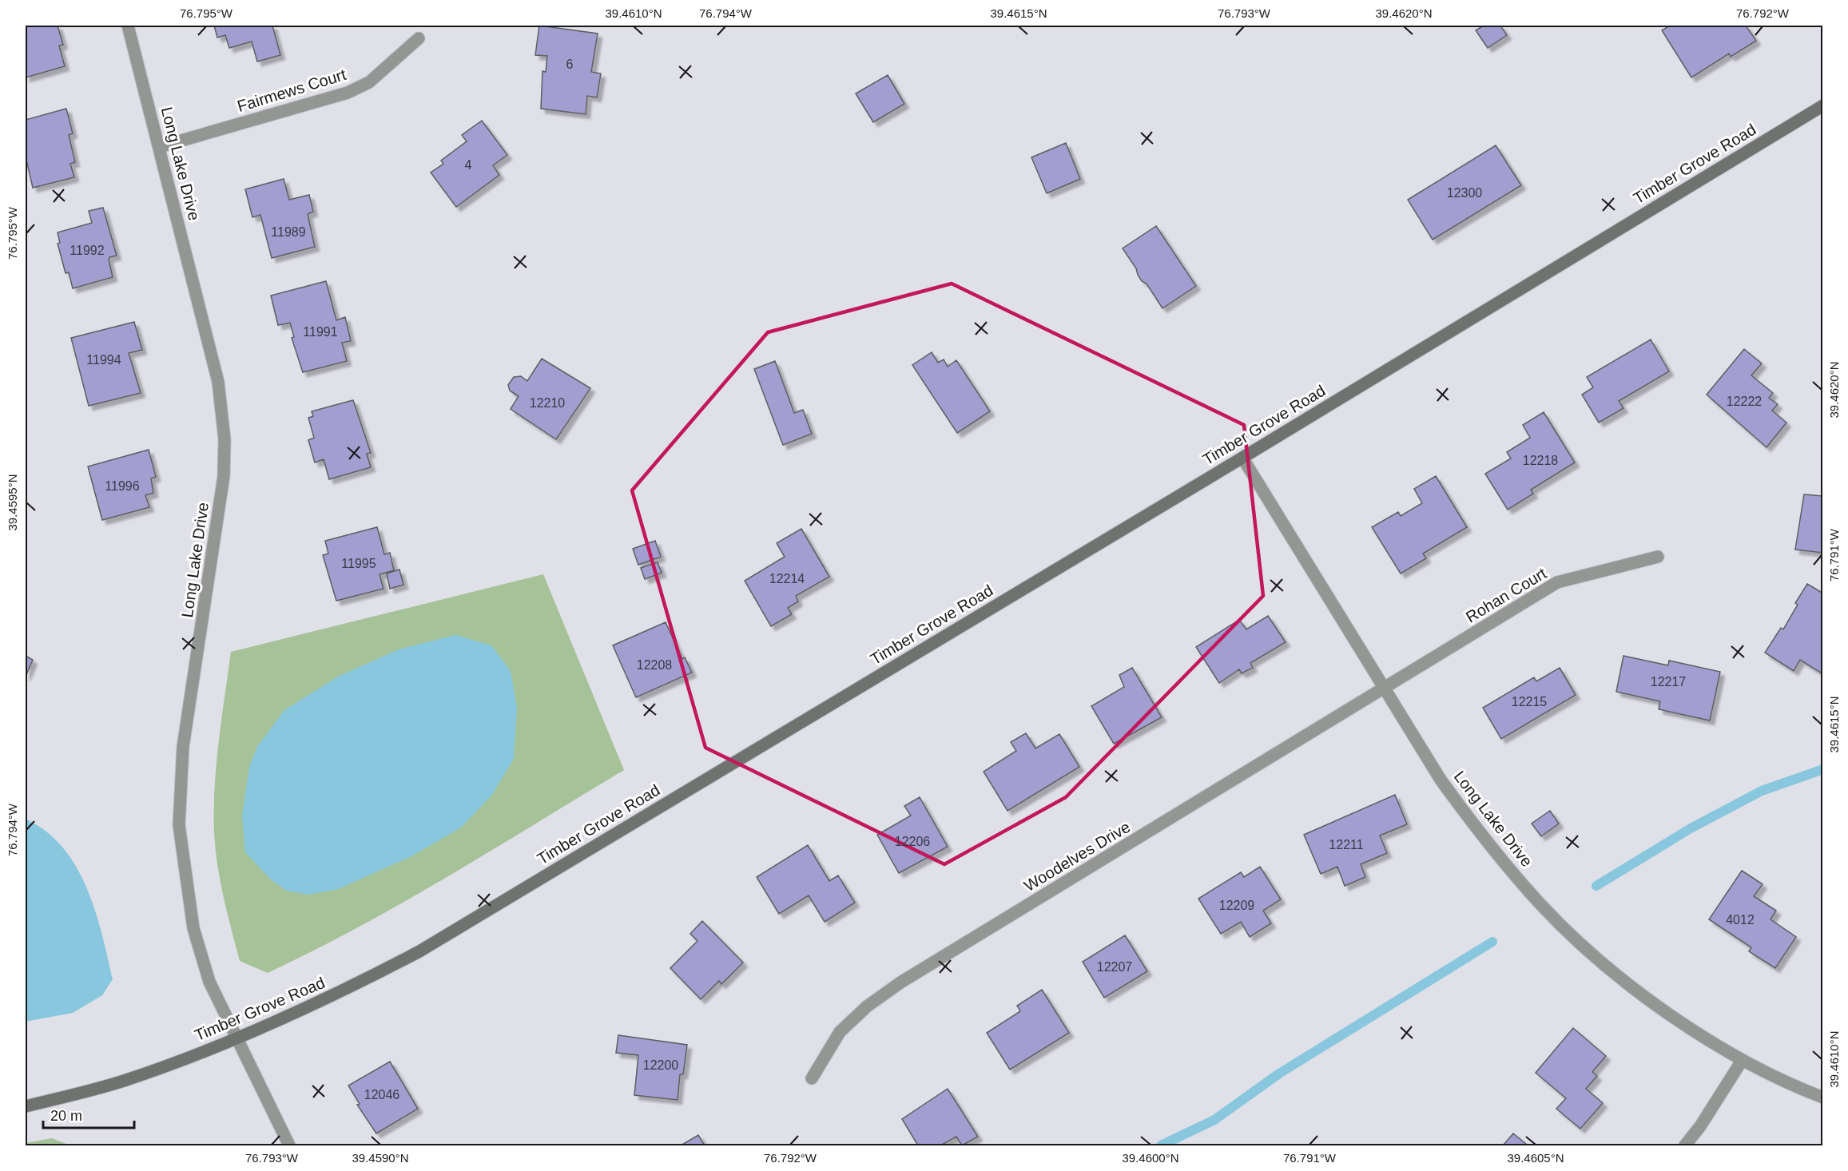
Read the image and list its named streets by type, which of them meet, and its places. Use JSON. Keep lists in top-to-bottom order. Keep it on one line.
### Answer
{"streets":{"street":["Fairmews Court","Long Lake Drive","Timber Grove Road","Rohan Court","Woodelves Drive"]},"crossings":[["Fairmews Court","Long Lake Drive"],["Long Lake Drive","Timber Grove Road"],["Long Lake Drive","Rohan Court"],["Long Lake Drive","Woodelves Drive"],["Rohan Court","Woodelves Drive"]],"house_numbers":["6","4","12300","11989","11992","11991","11994","12222","12210","12218","11996","11995","12214","12208","12217","12215","12206","12211","12209","4012","12207","12200","12046"],"scale_bar":"20 m","coordinates":["76.795°W","39.4610°N","76.794°W","39.4615°N","76.793°W","39.4620°N","76.792°W","39.4595°N","76.791°W","39.4590°N","39.4600°N","39.4605°N"]}
